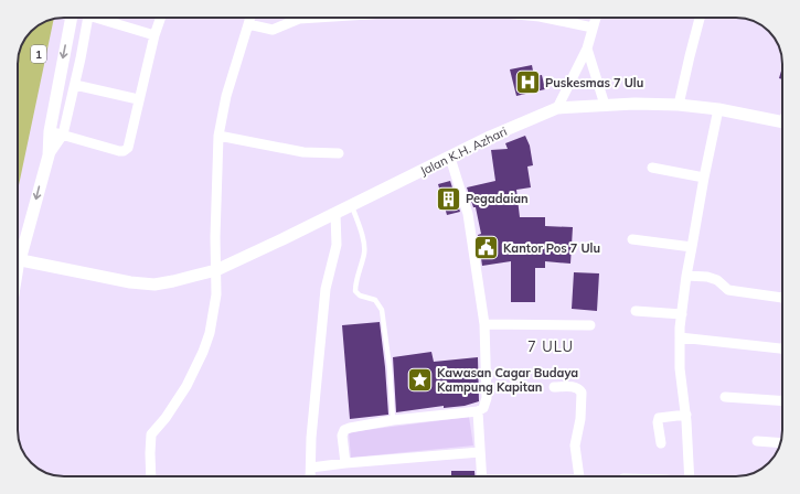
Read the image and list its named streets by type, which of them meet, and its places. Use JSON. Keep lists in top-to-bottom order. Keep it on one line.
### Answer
{"streets":{"highway":["1"],"street":["Jalan K.H. Azhari"]},"districts":["7 ULU"],"places":{"hospital":["Puskesmas 7 Ulu"],"building":["Pegadaian"],"public building":["Kantor Pos 7 Ulu"],"place":["Kawasan Cagar Budaya Kampung Kapitan"]}}
